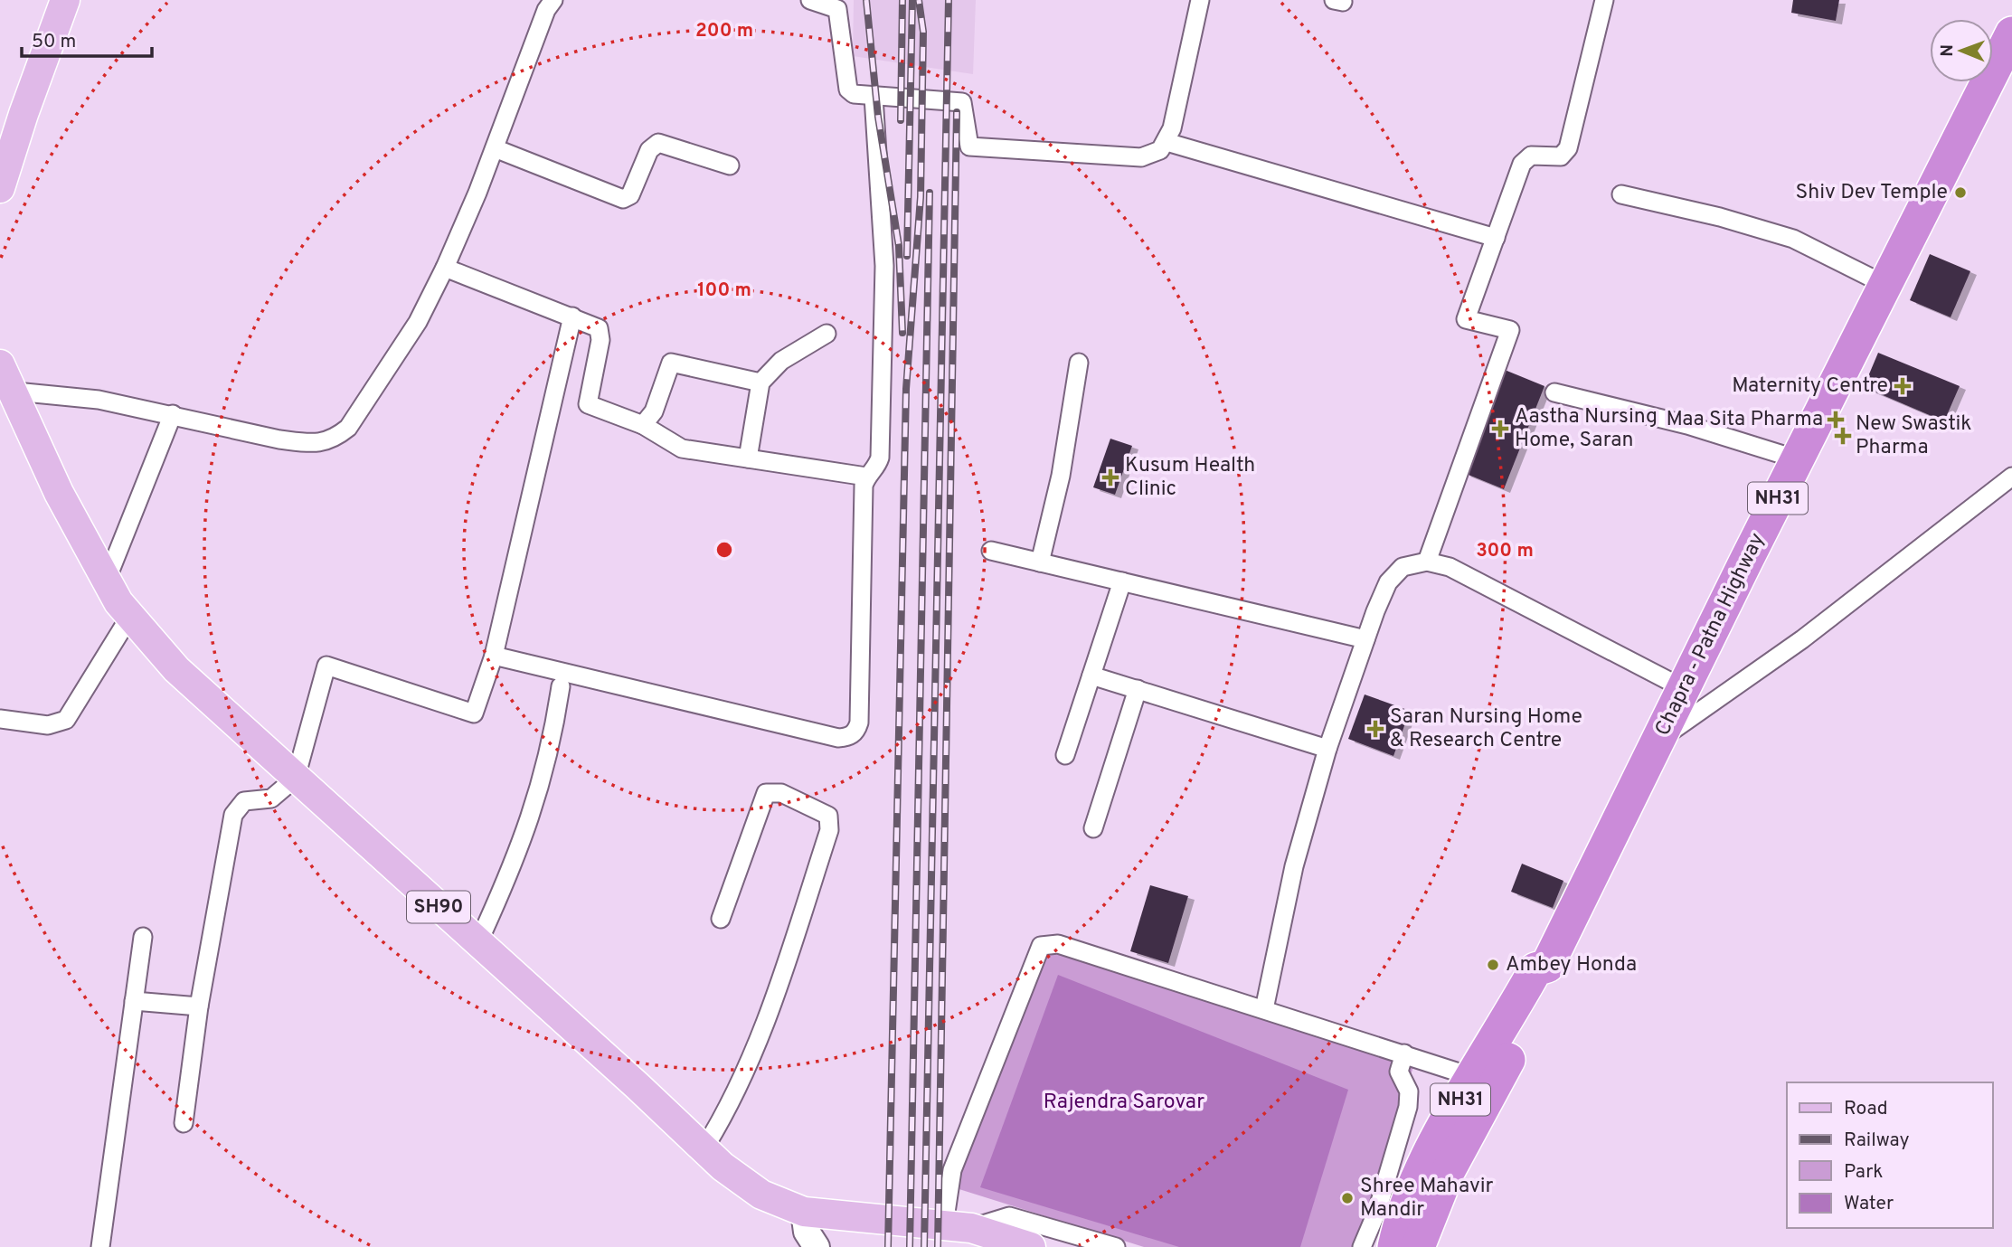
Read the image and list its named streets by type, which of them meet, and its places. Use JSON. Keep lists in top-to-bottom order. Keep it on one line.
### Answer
{"streets":{"highway":["NH31","Chapra - Patna Highway"],"main road":["SH90"]},"parks":["Rajendra Sarovar"],"places":{"other":["Shiv Dev Temple","Ambey Honda","Shree Mahavir Mandir"],"health":["Maternity Centre","Maa Sita Pharma","Aastha Nursing Home, Saran","New Swastik Pharma","Kusum Health Clinic","Saran Nursing Home & Research Centre"]},"legend":["Road","Railway","Park","Water"],"scale_bar":"50 m","north":"left","rings":["200 m","100 m","300 m"]}
